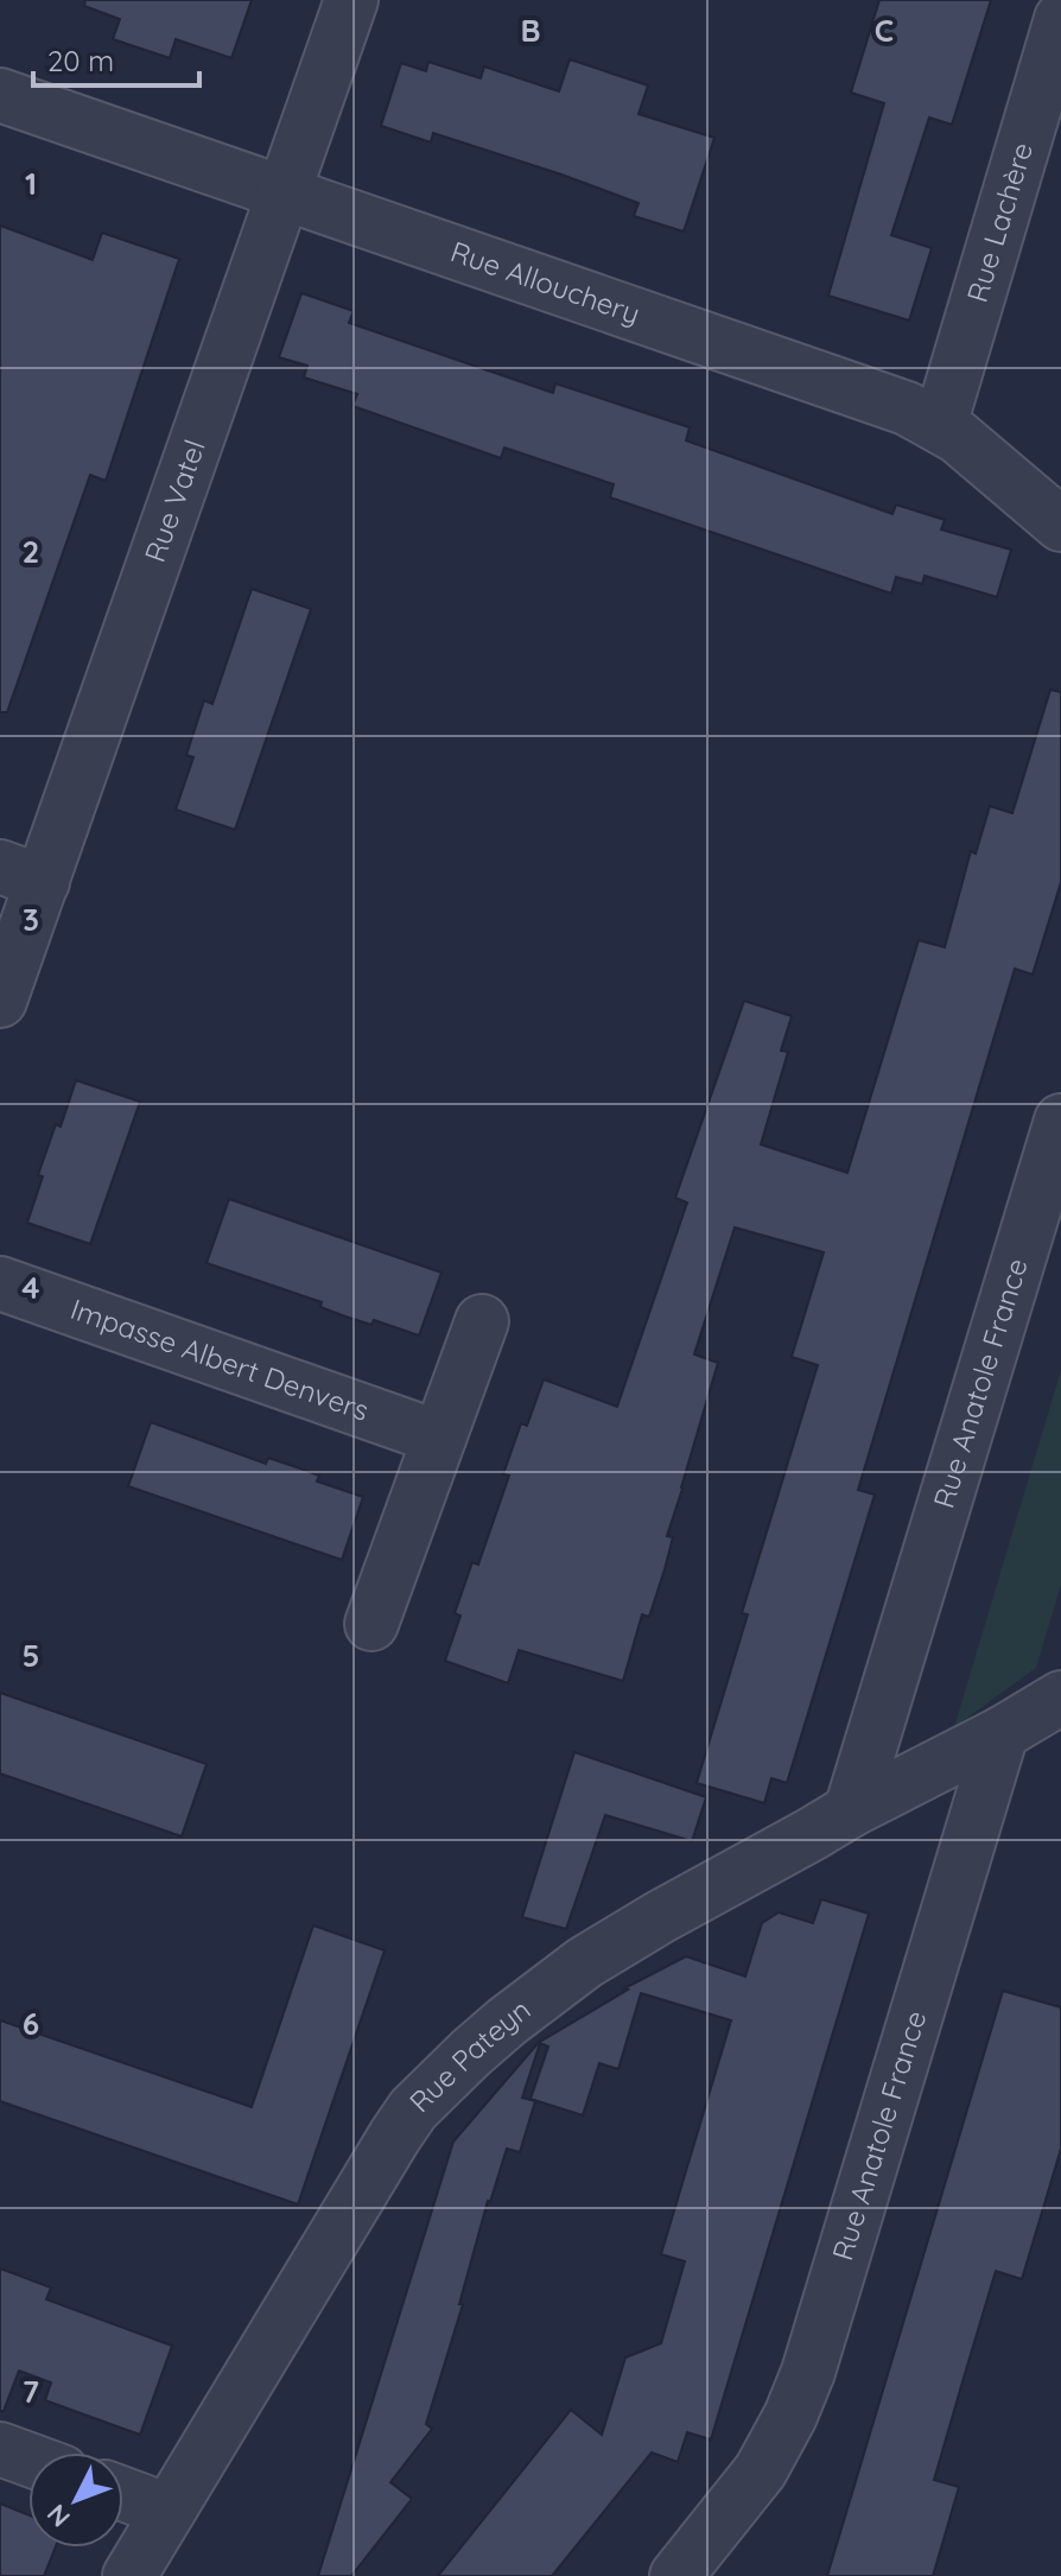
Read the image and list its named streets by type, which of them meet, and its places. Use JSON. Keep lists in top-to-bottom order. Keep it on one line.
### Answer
{"streets":{"street":["Rue Lachère","Rue Allouchery","Rue Vatel","Impasse Albert Denvers","Rue Anatole France","Rue Pateyn"]},"crossings":[["Rue Lachère","Rue Allouchery"],["Rue Allouchery","Rue Vatel"],["Rue Anatole France","Rue Pateyn"]],"scale_bar":"20 m","north":"bottom left","grid":{"columns":["B","C"],"rows":["1","2","3","4","5","6","7"]}}
